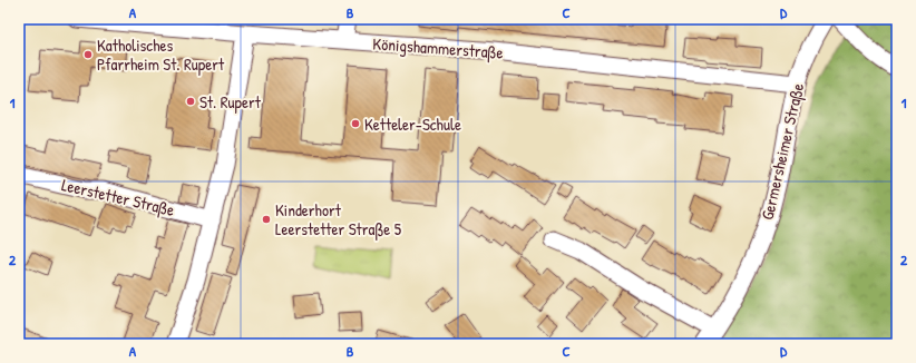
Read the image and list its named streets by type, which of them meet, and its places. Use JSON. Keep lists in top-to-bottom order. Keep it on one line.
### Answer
{"streets":{"street":["Königshammerstraße","Germersheimer Straße","Leerstetter Straße"]},"crossings":[["Königshammerstraße","Germersheimer Straße"]],"places":["Katholisches Pfarrheim St. Rupert","St. Rupert","Ketteler-Schule","Kinderhort Leerstetter Straße 5"],"grid":{"columns":["A","B","C","D"],"rows":["1","2"]}}
